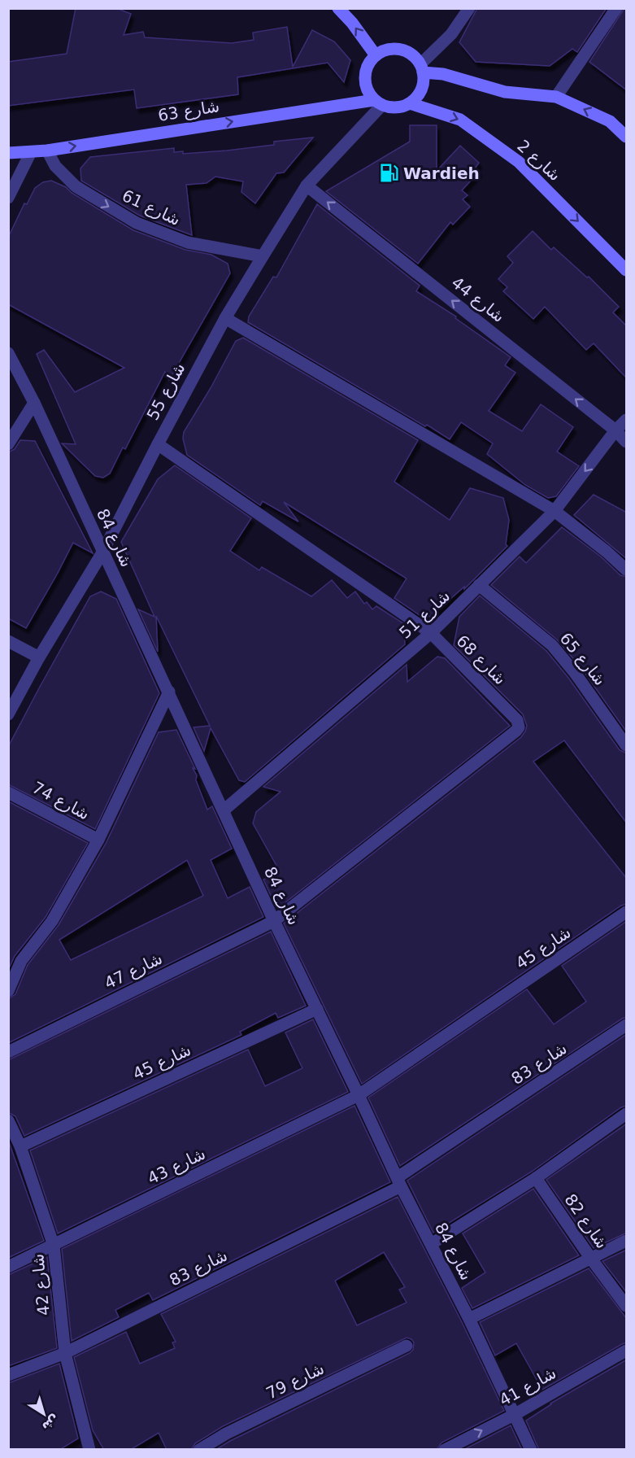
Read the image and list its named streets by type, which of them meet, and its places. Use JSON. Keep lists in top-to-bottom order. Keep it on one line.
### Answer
{"streets":{"main road":["شارع 63","شارع 2"],"street":["شارع 61","شارع 44","شارع 55","شارع 84","شارع 51","شارع 65","شارع 68","شارع 74","شارع 45","شارع 47","شارع 83","شارع 43","شارع 82","شارع 42","شارع 79","شارع 41"]},"crossings":[["شارع 63","شارع 2"],["شارع 63","شارع 61"],["شارع 63","شارع 55"],["شارع 2","شارع 55"],["شارع 61","شارع 55"],["شارع 44","شارع 55"],["شارع 44","شارع 51"],["شارع 55","شارع 84"],["شارع 55","شارع 68"],["شارع 84","شارع 51"],["شارع 84","شارع 68"],["شارع 84","شارع 45"],["شارع 84","شارع 47"],["شارع 84","شارع 83"],["شارع 84","شارع 43"],["شارع 84","شارع 41"],["شارع 51","شارع 65"],["شارع 51","شارع 68"],["شارع 68","شارع 47"],["شارع 45","شارع 43"],["شارع 45","شارع 42"],["شارع 83","شارع 42"],["شارع 43","شارع 42"]],"one_way":["شارع 63","شارع 2","شارع 61","شارع 44","شارع 41"],"places":{"fuel station":["Wardieh"]},"north":"bottom right"}
